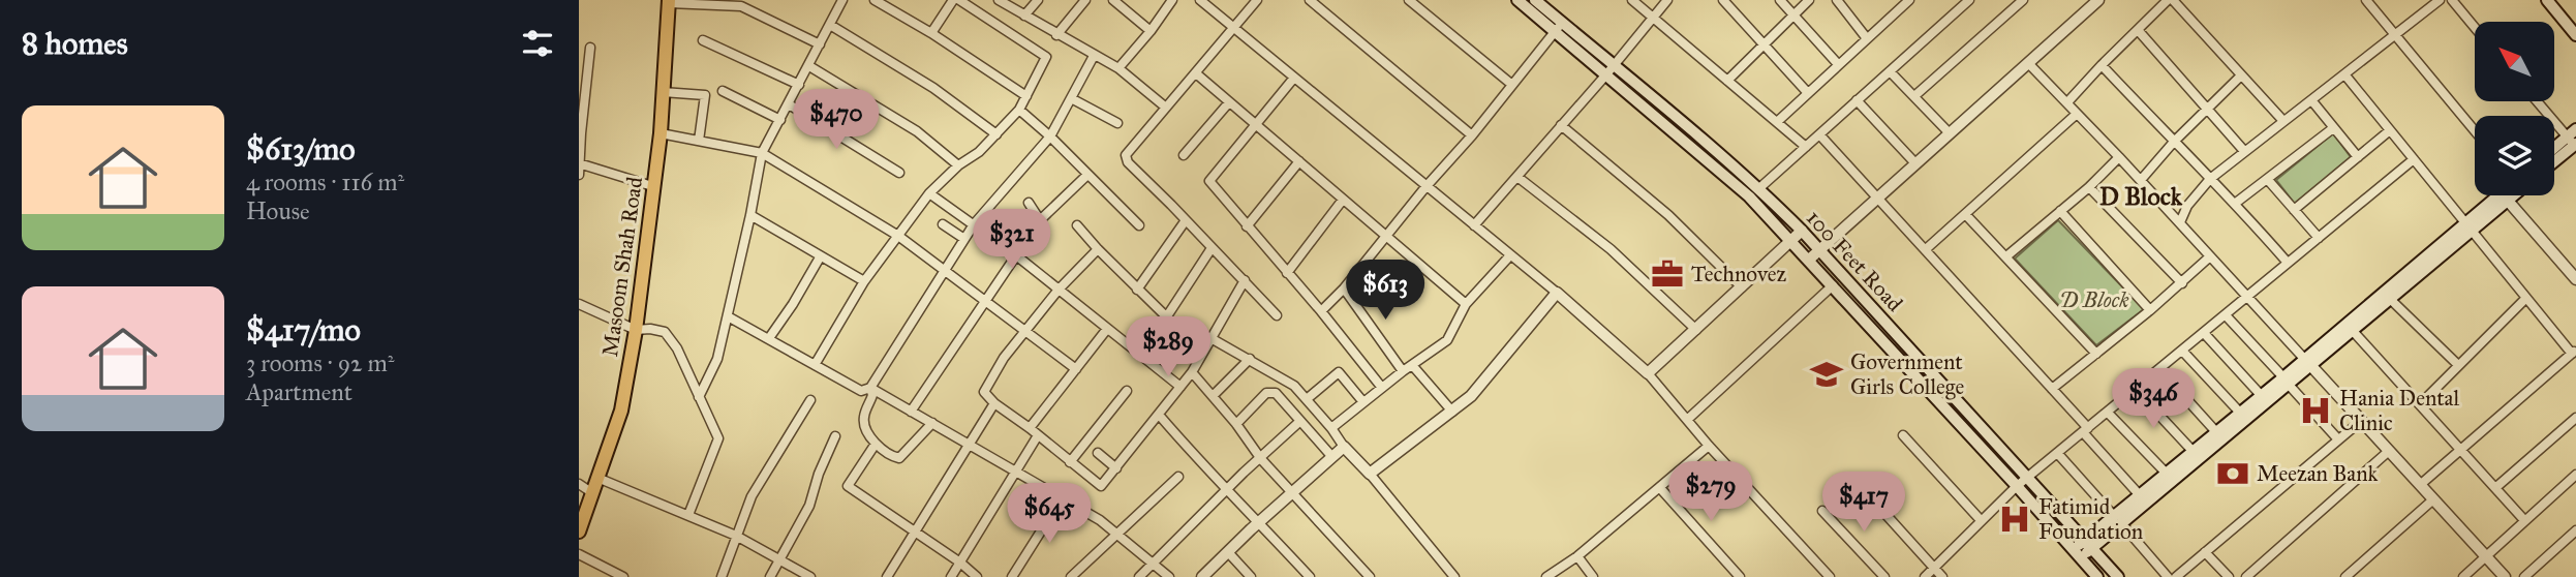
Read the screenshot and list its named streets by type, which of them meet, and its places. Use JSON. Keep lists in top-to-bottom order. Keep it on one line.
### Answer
{"streets":{"main road":["100 Feet Road","Masoom Shah Road"]},"districts":["D Block"],"parks":["D Block"],"places":{"office":["Technovez"],"school or university":["Government Girls College"],"hospital":["Hania Dental Clinic","Fatimid Foundation"],"bank":["Meezan Bank"]},"north":"top left","page":{"heading":"8 homes","list":[{"name":"$613/mo","note":"4 rooms · 116 m² · House"},{"name":"$417/mo","note":"3 rooms · 92 m² · Apartment"}],"price":["$470","$321","$613","$289","$346","$279","$417","$645"]}}
